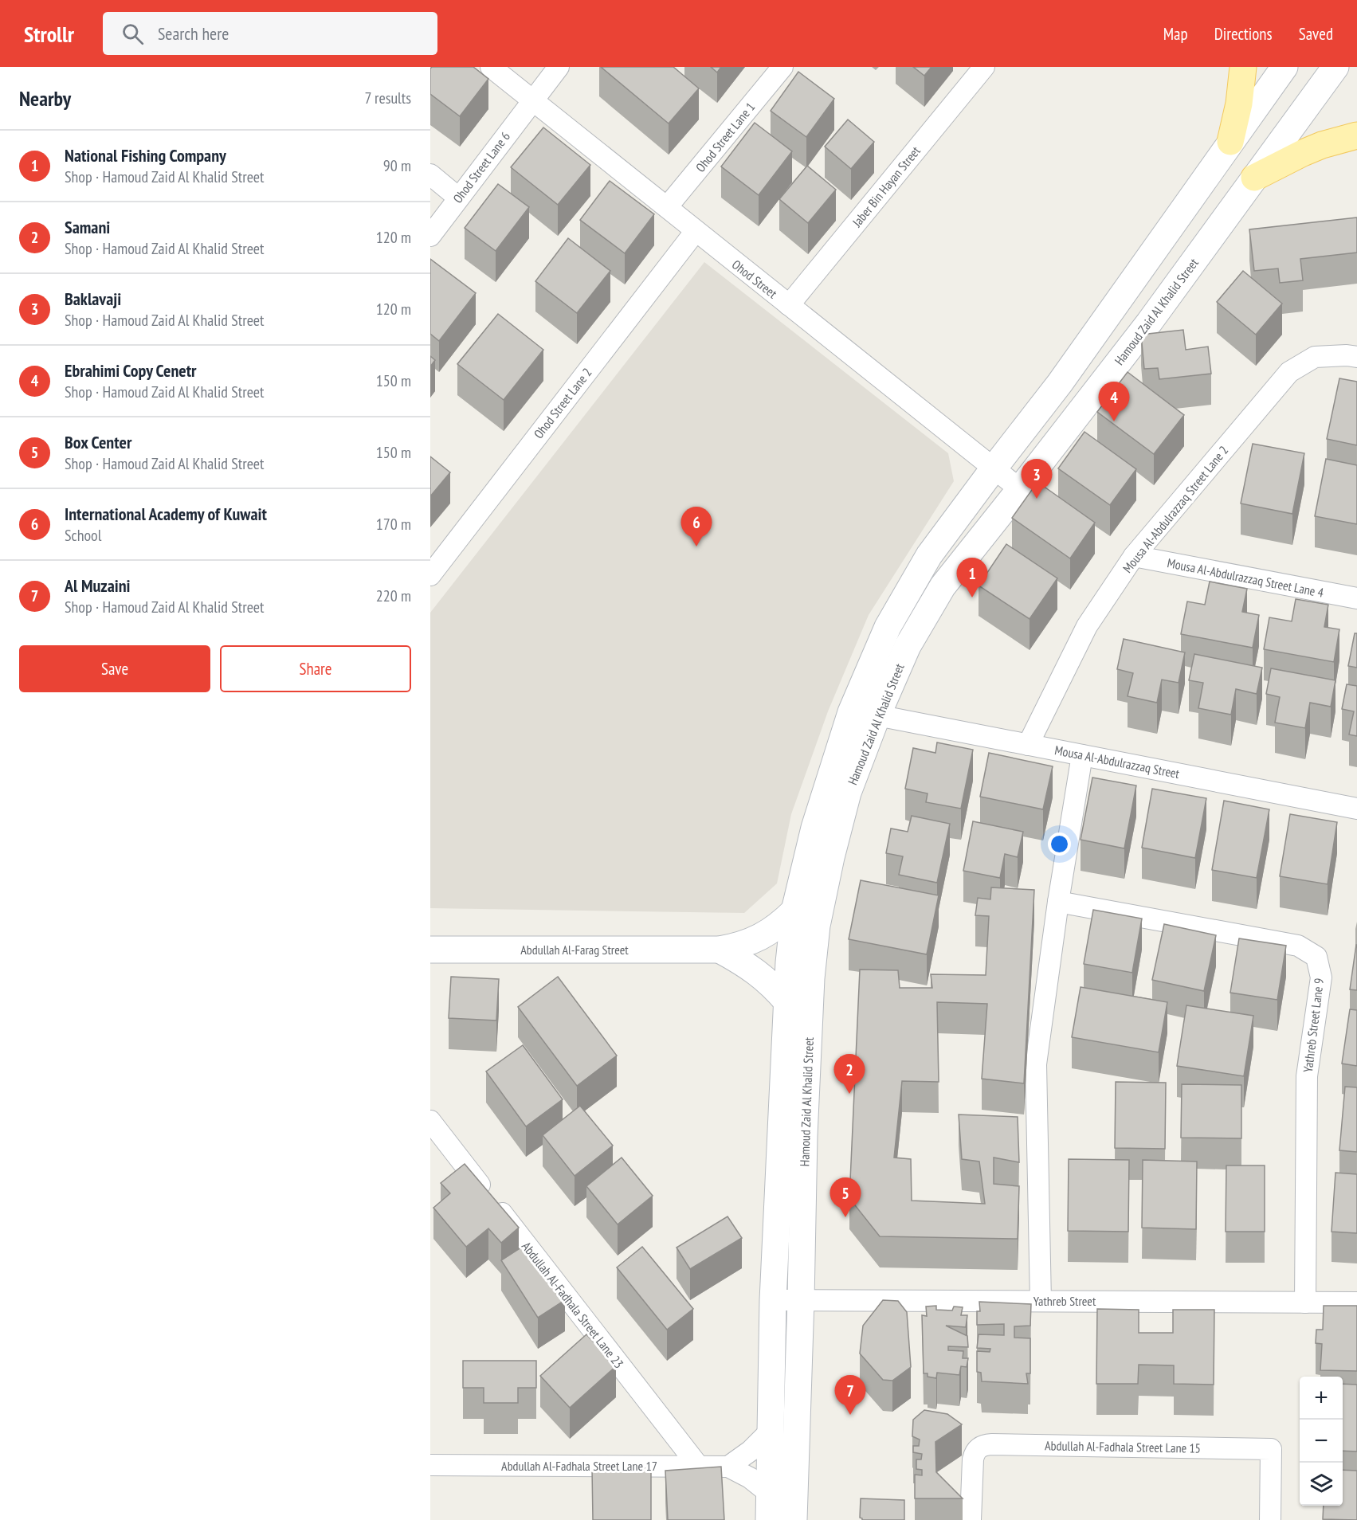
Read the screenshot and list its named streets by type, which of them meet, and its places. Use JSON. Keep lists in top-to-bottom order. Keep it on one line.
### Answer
{"streets":{"main road":["Hamoud Zaid Al Khalid Street","Abdullah Al-Farag Street"],"street":["Ohod Street Lane 1","Ohod Street Lane 6","Jaber Bin Hayan Street","Ohod Street","Ohod Street Lane 2","Mousa Al-Abdulrazzaq Street Lane 2","Mousa Al-Abdulrazzaq Street Lane 4","Mousa Al-Abdulrazzaq Street","Yathreb Street Lane 9","Yathreb Street","Abdullah Al-Fadhala Street Lane 23","Abdullah Al-Fadhala Street Lane 15","Abdullah Al-Fadhala Street Lane 17"]},"crossings":[["Ohod Street Lane 1","Ohod Street"],["Ohod Street Lane 6","Ohod Street"],["Jaber Bin Hayan Street","Ohod Street"],["Ohod Street","Hamoud Zaid Al Khalid Street"],["Ohod Street","Ohod Street Lane 2"],["Hamoud Zaid Al Khalid Street","Mousa Al-Abdulrazzaq Street"],["Hamoud Zaid Al Khalid Street","Abdullah Al-Farag Street"],["Hamoud Zaid Al Khalid Street","Yathreb Street"],["Hamoud Zaid Al Khalid Street","Abdullah Al-Fadhala Street Lane 17"],["Mousa Al-Abdulrazzaq Street Lane 2","Mousa Al-Abdulrazzaq Street Lane 4"],["Mousa Al-Abdulrazzaq Street Lane 2","Mousa Al-Abdulrazzaq Street"],["Yathreb Street Lane 9","Yathreb Street"],["Abdullah Al-Fadhala Street Lane 23","Abdullah Al-Fadhala Street Lane 17"]],"page":{"header":"Strollr","search":"Search here","nav":["Map","Directions","Saved"],"heading":["Nearby","7 results"],"list":[{"mark":"1","name":"National Fishing Company","note":"Shop · Hamoud Zaid Al Khalid Street","value":"90 m"},{"mark":"2","name":"Samani","note":"Shop · Hamoud Zaid Al Khalid Street","value":"120 m"},{"mark":"3","name":"Baklavaji","note":"Shop · Hamoud Zaid Al Khalid Street","value":"120 m"},{"mark":"4","name":"Ebrahimi Copy Cenetr","note":"Shop · Hamoud Zaid Al Khalid Street","value":"150 m"},{"mark":"5","name":"Box Center","note":"Shop · Hamoud Zaid Al Khalid Street","value":"150 m"},{"mark":"6","name":"International Academy of Kuwait","note":"School","value":"170 m"},{"mark":"7","name":"Al Muzaini","note":"Shop · Hamoud Zaid Al Khalid Street","value":"220 m"}],"pins":["4","3","6","1","2","5","7"],"buttons":["Save","Share"],"map_buttons":["+","−"]}}
